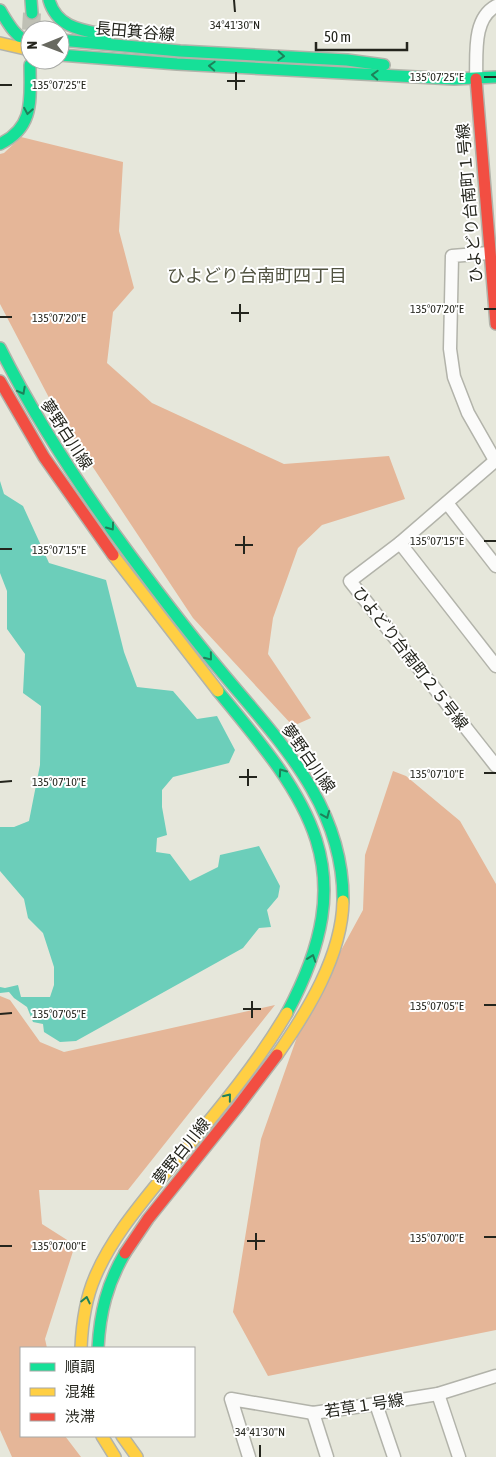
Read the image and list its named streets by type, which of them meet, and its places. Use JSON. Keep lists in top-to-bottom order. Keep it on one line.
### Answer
{"streets":{"street":["長田箕谷線","ひよどり台南町１号線","夢野白川線","ひよどり台南町２５号線","若草１号線"]},"crossings":[["長田箕谷線","ひよどり台南町１号線"]],"districts":["ひよどり台南町四丁目"],"legend":["順調","混雑","渋滞"],"scale_bar":"50 m","north":"left","coordinates":["34°41'30\"N","135°07'25\"E","135°07'20\"E","135°07'15\"E","135°07'10\"E","135°07'05\"E","135°07'00\"E"]}
